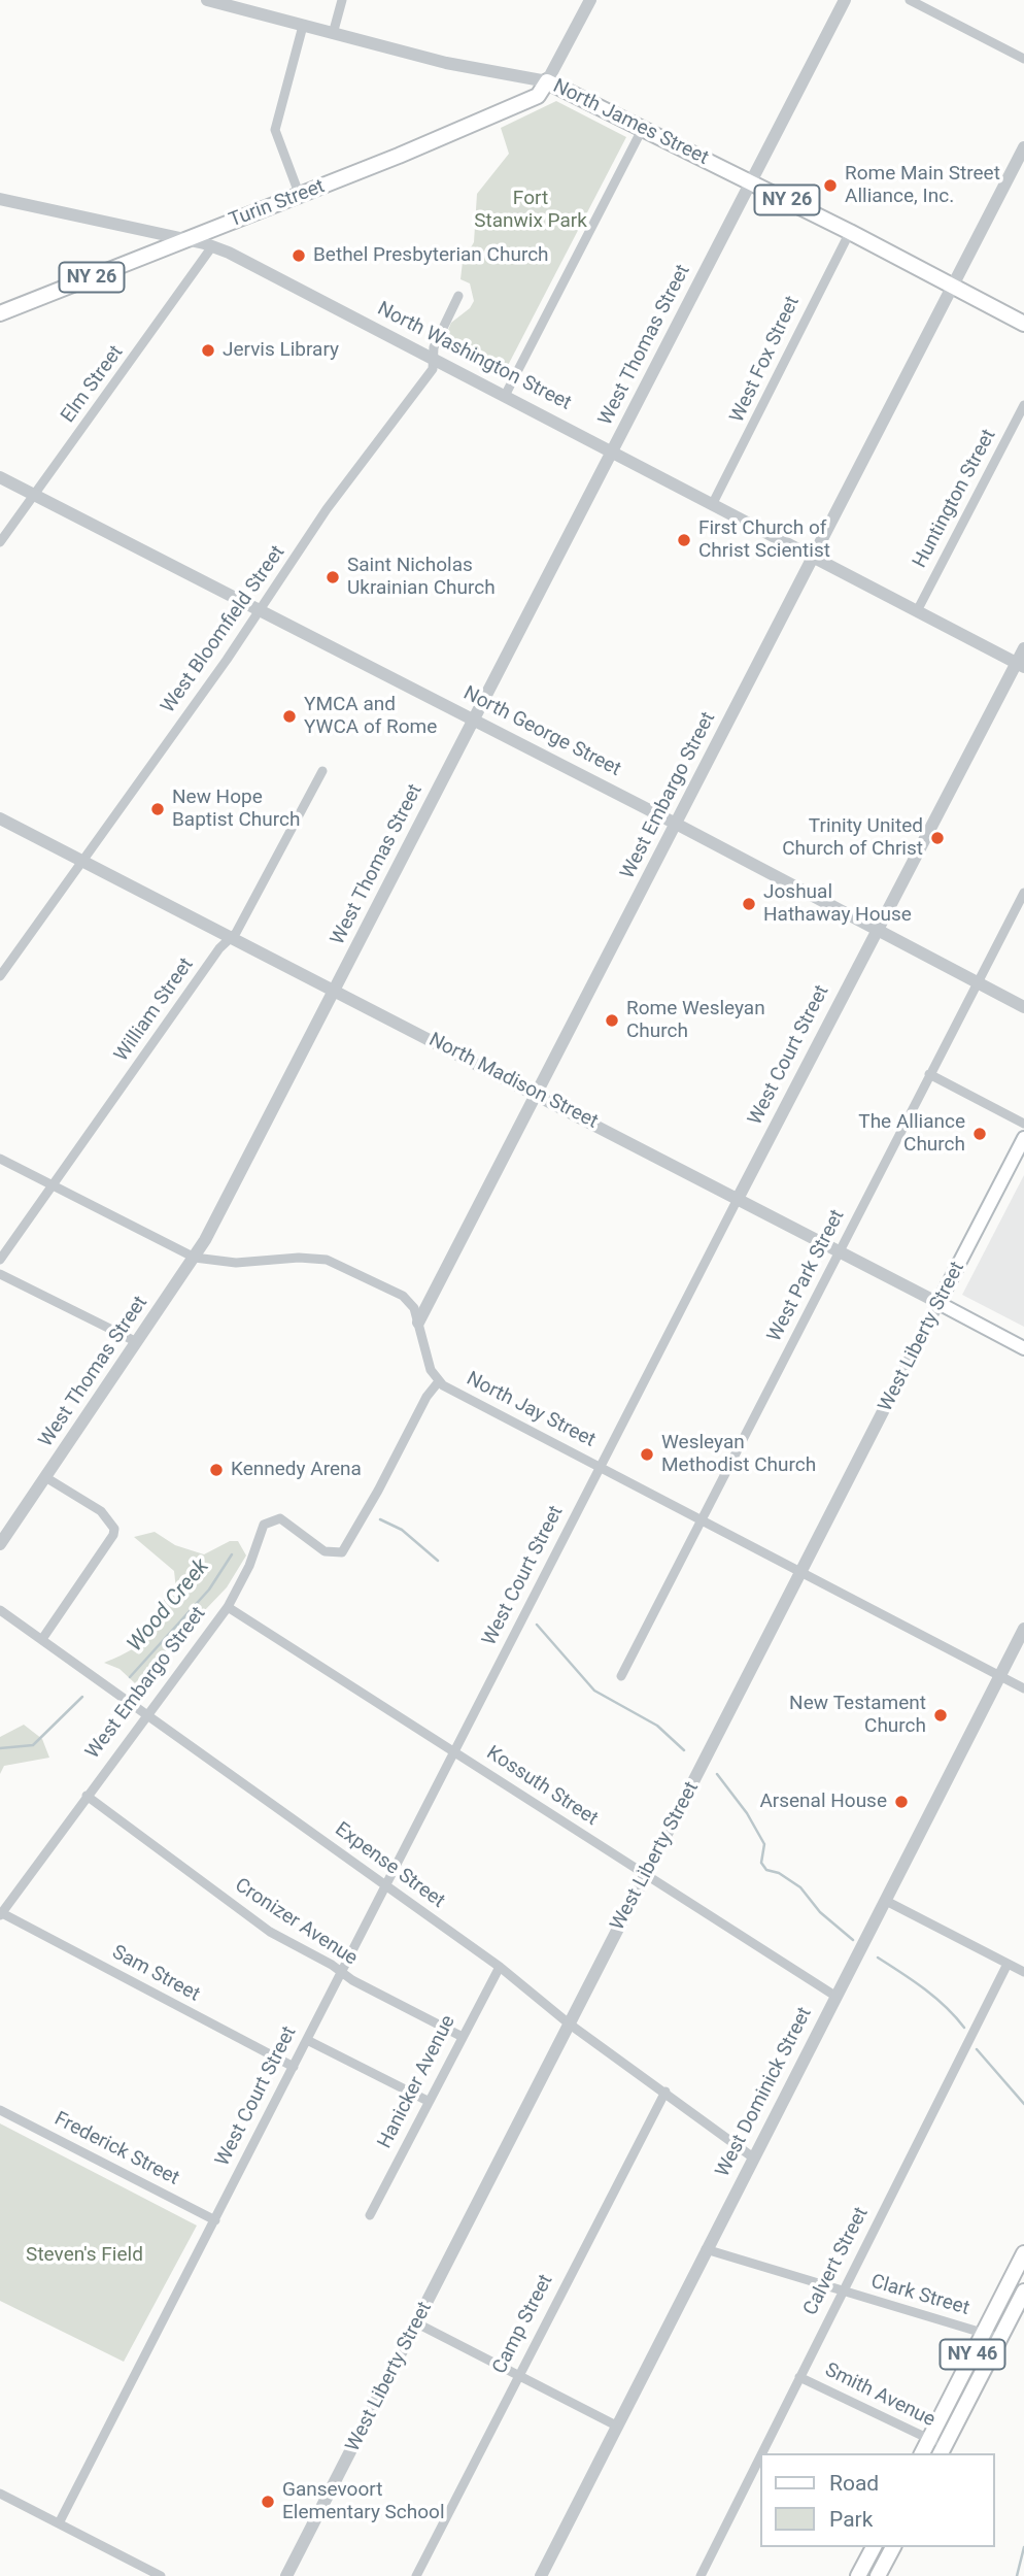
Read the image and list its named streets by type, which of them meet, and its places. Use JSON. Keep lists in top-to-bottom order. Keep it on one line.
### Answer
{"streets":{"main road":["North James Street","NY 26","Turin Street","North Madison Street","West Liberty Street","NY 46"],"street":["West Thomas Street","North Washington Street","West Fox Street","Elm Street","Huntington Street","West Bloomfield Street","North George Street","West Embargo Street","William Street","West Court Street","West Park Street","North Jay Street","Kossuth Street","Expense Street","Cronizer Avenue","Sam Street","Hanicker Avenue","West Dominick Street","Frederick Street","Calvert Street","Clark Street","Camp Street","Smith Avenue"]},"crossings":[["North James Street","Turin Street"],["North James Street","West Thomas Street"],["North James Street","West Fox Street"],["North James Street","West Embargo Street"],["Turin Street","North Washington Street"],["West Thomas Street","North Washington Street"],["West Thomas Street","North George Street"],["West Thomas Street","North Madison Street"],["West Thomas Street","North Jay Street"],["North Washington Street","West Fox Street"],["North Washington Street","Elm Street"],["North Washington Street","Huntington Street"],["North Washington Street","West Bloomfield Street"],["North Washington Street","West Embargo Street"],["North Washington Street","West Court Street"],["Elm Street","North George Street"],["West Bloomfield Street","North George Street"],["West Bloomfield Street","North Madison Street"],["North George Street","West Embargo Street"],["North George Street","West Court Street"],["North George Street","West Park Street"],["West Embargo Street","North Madison Street"],["West Embargo Street","North Jay Street"],["West Embargo Street","Kossuth Street"],["West Embargo Street","Expense Street"],["West Embargo Street","Cronizer Avenue"],["West Embargo Street","Sam Street"],["William Street","North Madison Street"],["William Street","North Jay Street"],["West Court Street","North Madison Street"],["West Court Street","North Jay Street"],["West Court Street","Kossuth Street"],["West Court Street","Expense Street"],["West Court Street","Cronizer Avenue"],["West Court Street","Sam Street"],["West Court Street","Frederick Street"],["North Madison Street","West Park Street"],["North Madison Street","West Liberty Street"],["West Park Street","North Jay Street"],["West Liberty Street","North Jay Street"],["West Liberty Street","Kossuth Street"],["West Liberty Street","Expense Street"],["North Jay Street","West Dominick Street"],["Kossuth Street","West Dominick Street"],["Expense Street","Hanicker Avenue"],["Expense Street","West Dominick Street"],["Expense Street","Camp Street"],["Cronizer Avenue","Hanicker Avenue"],["West Dominick Street","Clark Street"],["Calvert Street","Clark Street"],["Calvert Street","Smith Avenue"],["Clark Street","NY 46"],["NY 46","Smith Avenue"]],"water":["Wood Creek"],"parks":["Fort Stanwix Park","Steven's Field"],"places":["Rome Main Street Alliance, Inc.","Bethel Presbyterian Church","Jervis Library","First Church of Christ Scientist","Saint Nicholas Ukrainian Church","YMCA and YWCA of Rome","New Hope Baptist Church","Trinity United Church of Christ","Joshual Hathaway House","Rome Wesleyan Church","The Alliance Church","Wesleyan Methodist Church","Kennedy Arena","New Testament Church","Arsenal House","Gansevoort Elementary School"],"legend":["Road","Park"]}
